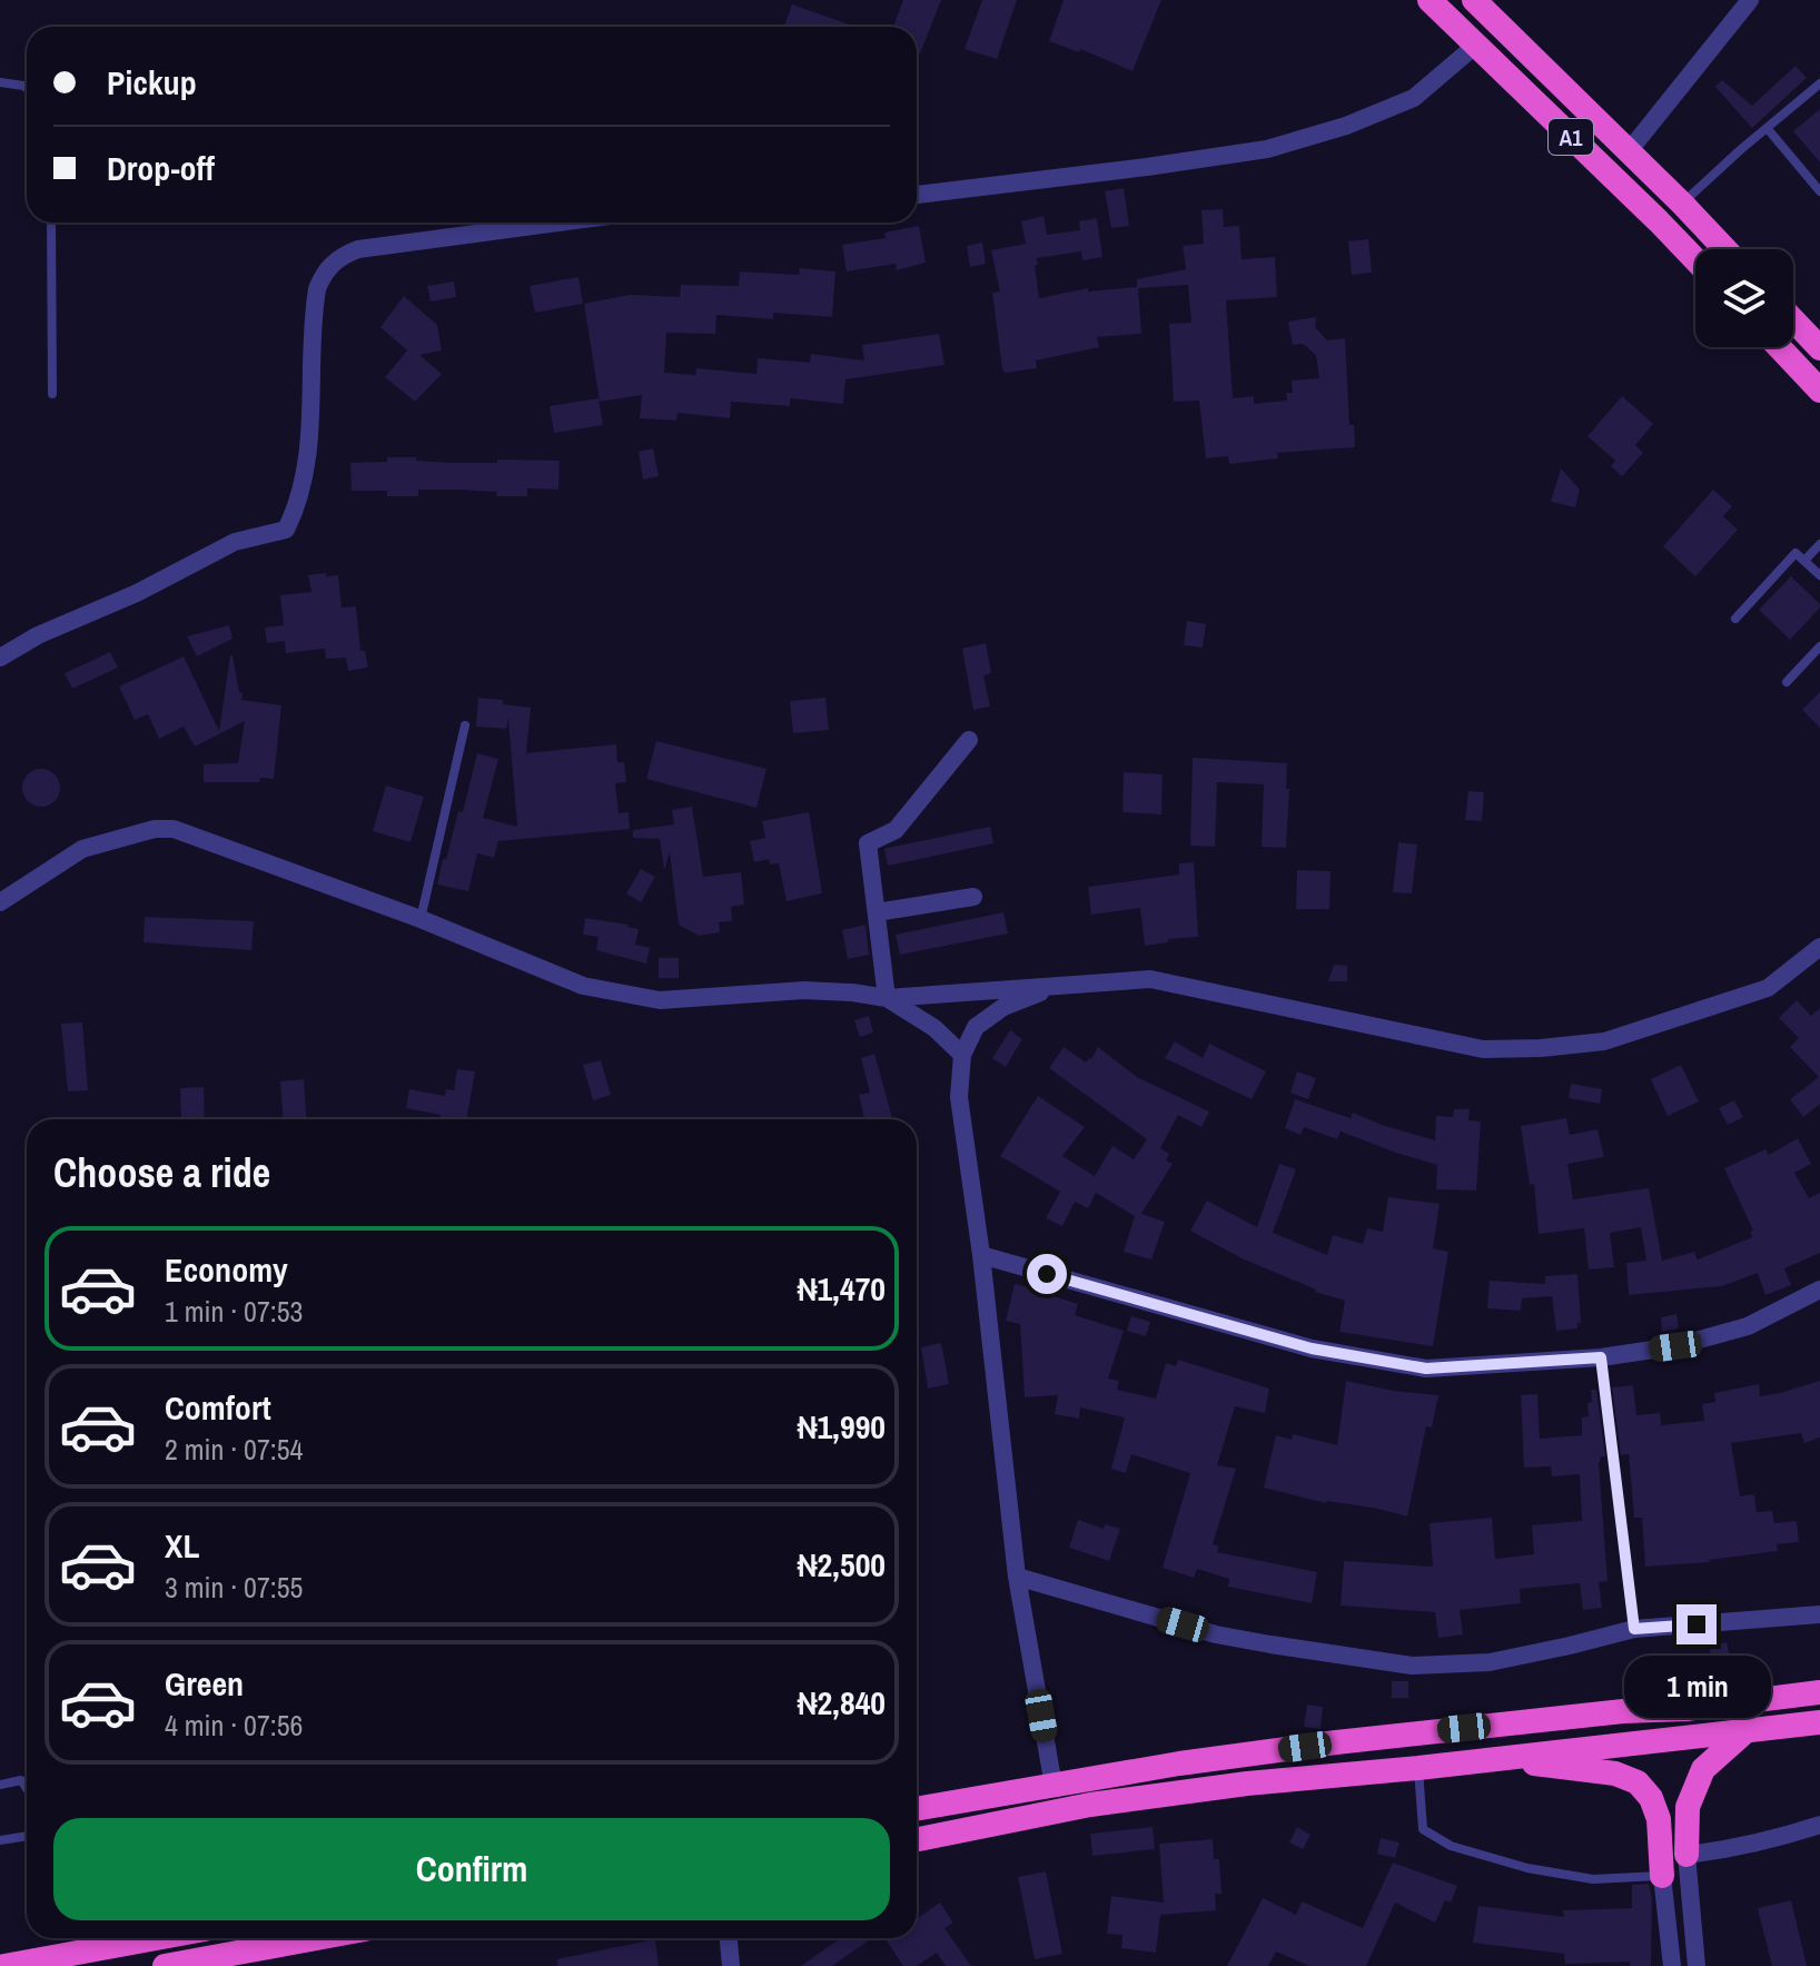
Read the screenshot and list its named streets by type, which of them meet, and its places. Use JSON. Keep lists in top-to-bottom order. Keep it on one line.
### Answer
{"streets":{"highway":["A1"]},"page":{"banner":["Pickup","Drop-off"],"heading":"Choose a ride","list":[{"name":"Economy","note":"1 min · 07:53","value":"₦1,470"},{"name":"Comfort","note":"2 min · 07:54","value":"₦1,990"},{"name":"XL","note":"3 min · 07:55","value":"₦2,500"},{"name":"Green","note":"4 min · 07:56","value":"₦2,840"}],"bubble":"1 min","buttons":"Confirm"}}
